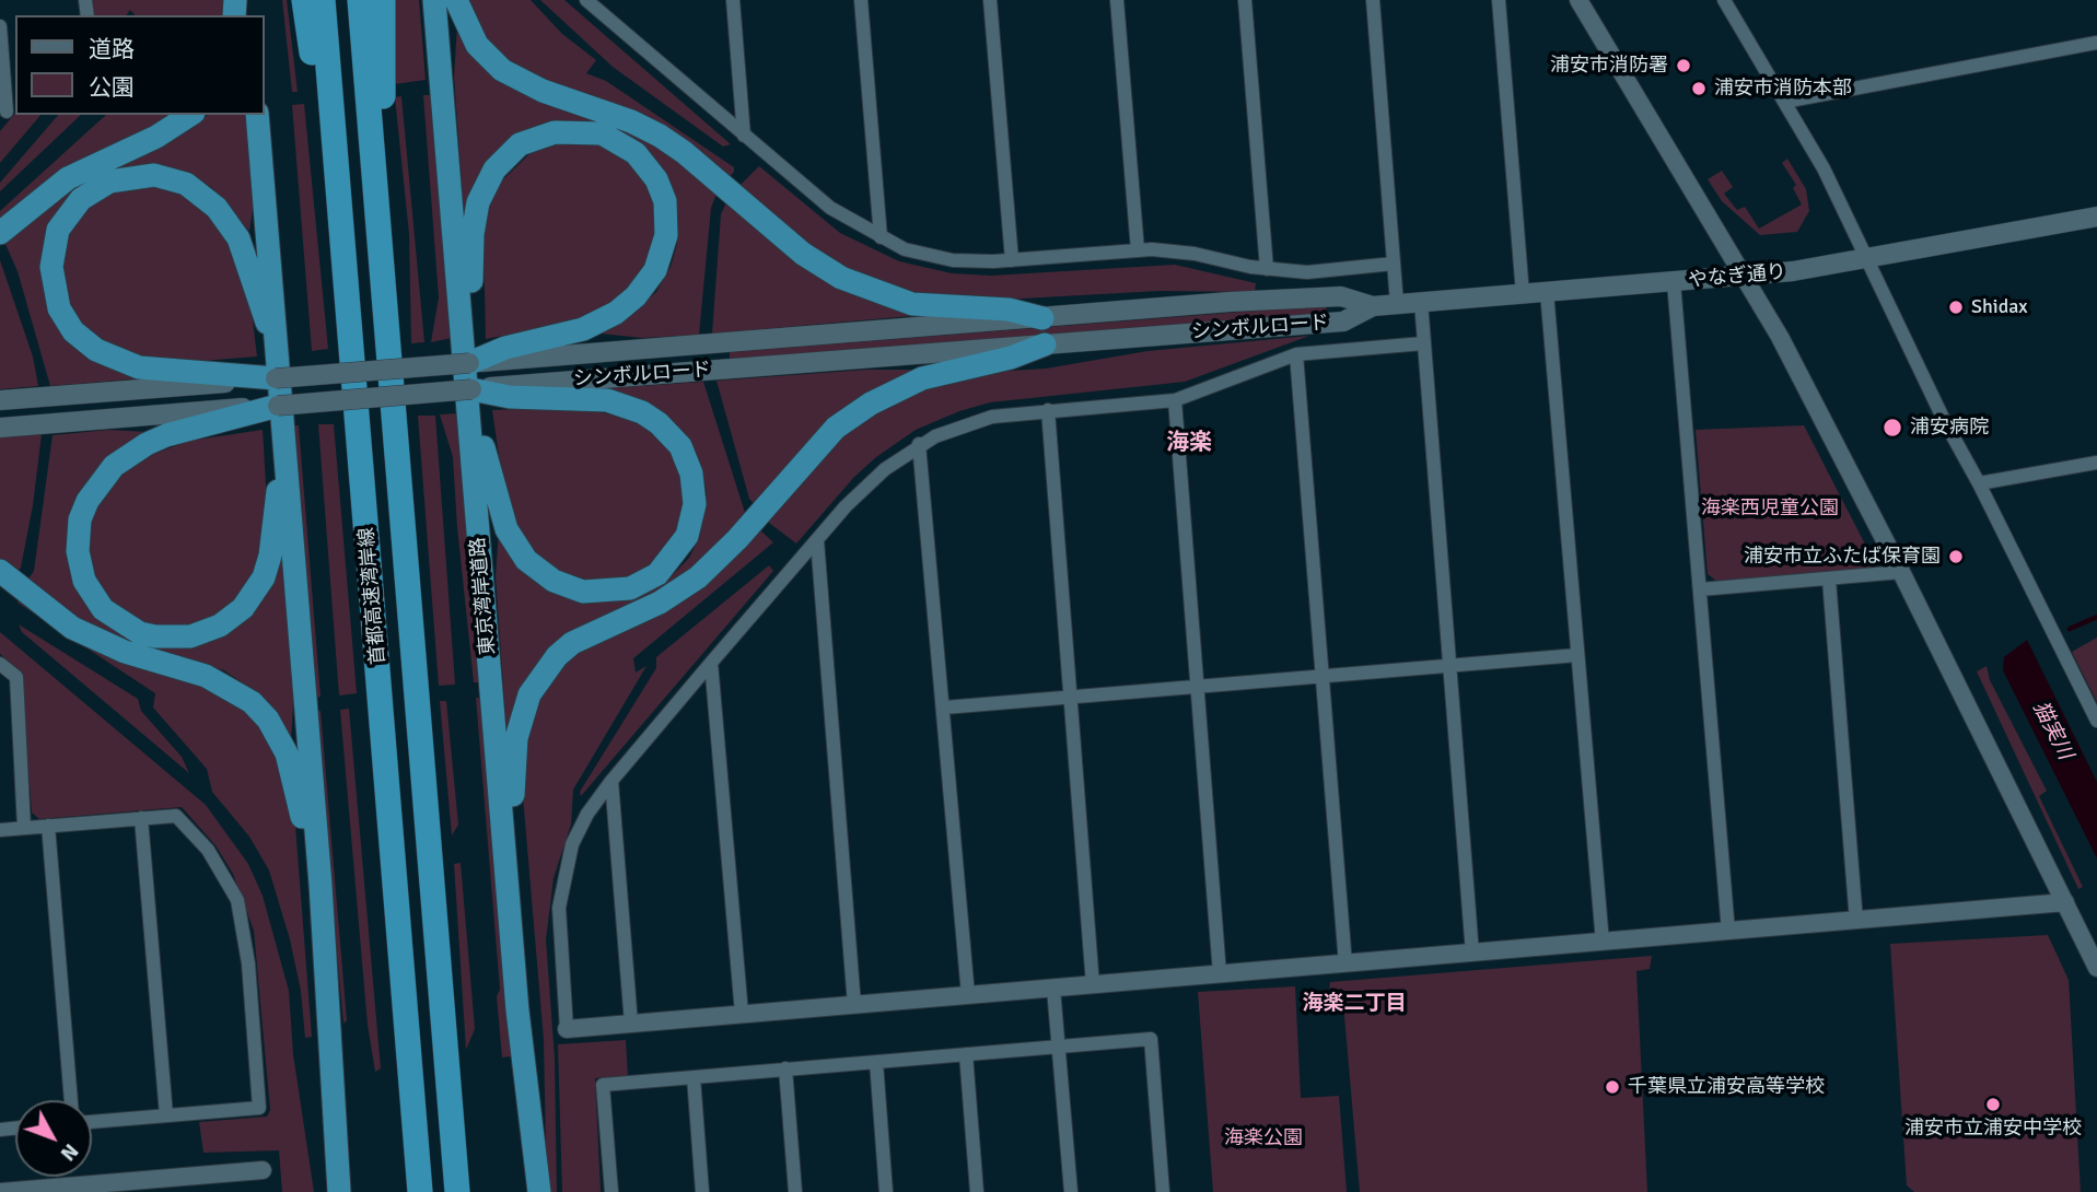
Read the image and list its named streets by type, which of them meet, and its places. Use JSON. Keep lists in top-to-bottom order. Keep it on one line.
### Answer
{"streets":{"highway":["首都高速湾岸線","東京湾岸道路"],"main road":["やなぎ通り","シンボルロード"]},"crossings":[["やなぎ通り","シンボルロード"]],"districts":["海楽","海楽二丁目"],"water":["猫実川"],"parks":["海楽西児童公園","海楽公園"],"places":["浦安市消防署","浦安市消防本部","Shidax","浦安病院","浦安市立ふたば保育園","千葉県立浦安高等学校","浦安市立浦安中学校"],"legend":["道路","公園"],"north":"bottom right"}
